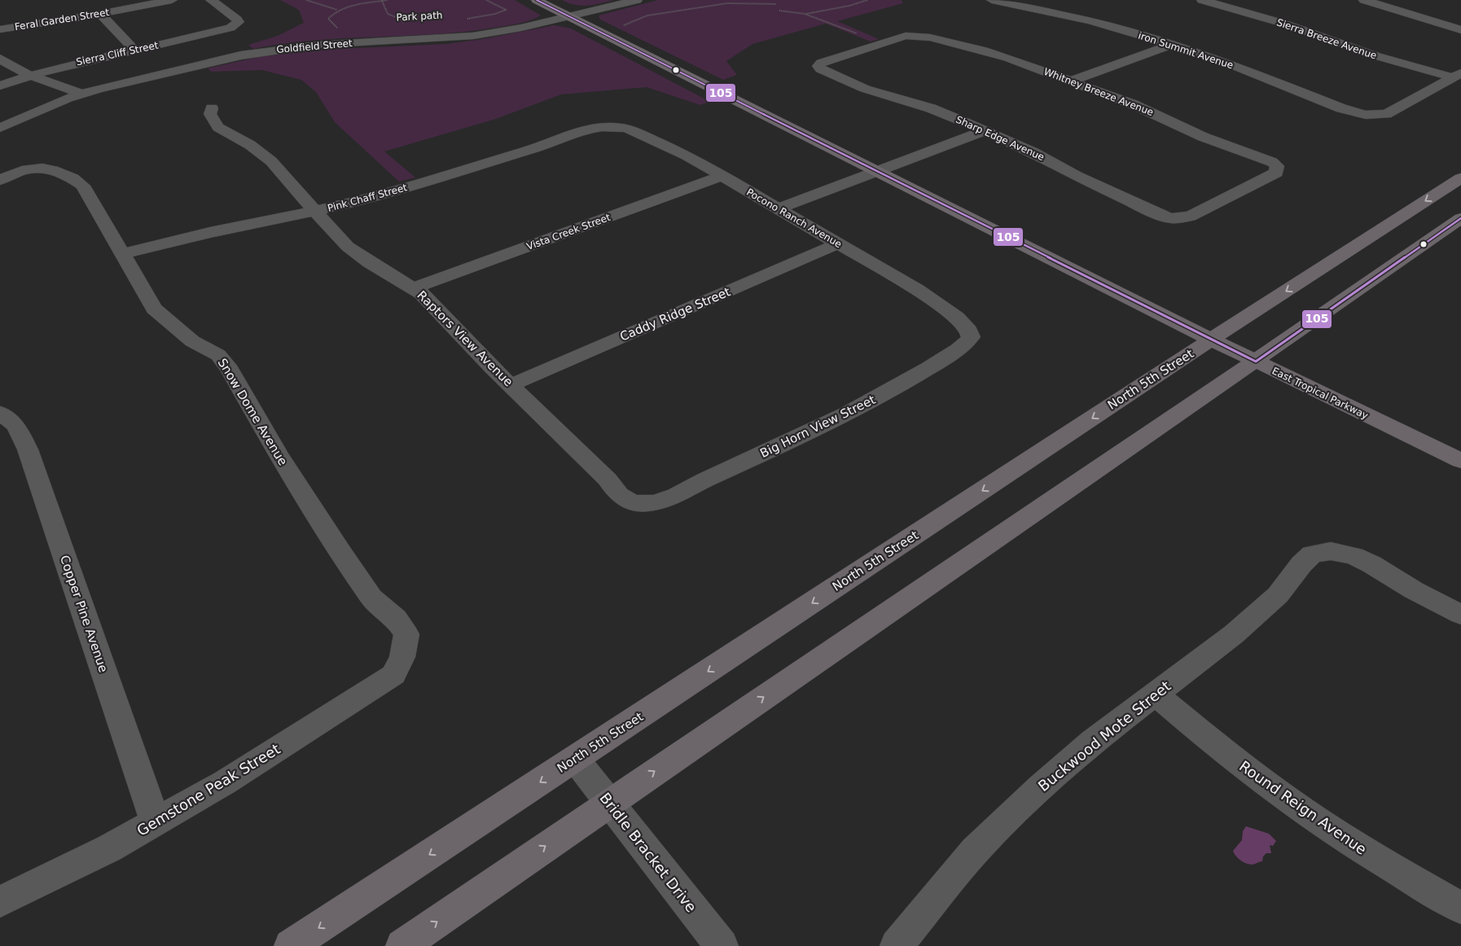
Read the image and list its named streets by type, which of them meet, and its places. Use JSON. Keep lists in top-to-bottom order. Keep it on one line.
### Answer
{"streets":{"main road":["North 5th Street","East Tropical Parkway"],"street":["Feral Garden Street","Sierra Breeze Avenue","Goldfield Street","iron Summit Avenue","Sierra Cliff Street","Whitney Breeze Avenue","Sharp Edge Avenue","Pink Chaff Street","Pocono Ranch Avenue","Vista Creek Street","Caddy Ridge Street","Raptors View Avenue","Snow Dome Avenue","Big Horn View Street","Copper Pine Avenue","Buckwood Mote Street","Gemstone Peak Street","Round Reign Avenue","Bridle Bracket Drive"],"path":["Park path"]},"crossings":[["Sierra Breeze Avenue","iron Summit Avenue"],["Goldfield Street","East Tropical Parkway"],["Whitney Breeze Avenue","Sharp Edge Avenue"],["Pink Chaff Street","Pocono Ranch Avenue"],["Pink Chaff Street","Raptors View Avenue"],["Pink Chaff Street","Snow Dome Avenue"],["Pocono Ranch Avenue","Vista Creek Street"],["Pocono Ranch Avenue","Caddy Ridge Street"],["Pocono Ranch Avenue","Big Horn View Street"],["Vista Creek Street","Raptors View Avenue"],["Caddy Ridge Street","Raptors View Avenue"],["Raptors View Avenue","Big Horn View Street"],["North 5th Street","East Tropical Parkway"],["North 5th Street","Bridle Bracket Drive"],["Snow Dome Avenue","Gemstone Peak Street"],["Copper Pine Avenue","Gemstone Peak Street"],["Buckwood Mote Street","Round Reign Avenue"]],"lines":["transit line 105"]}
